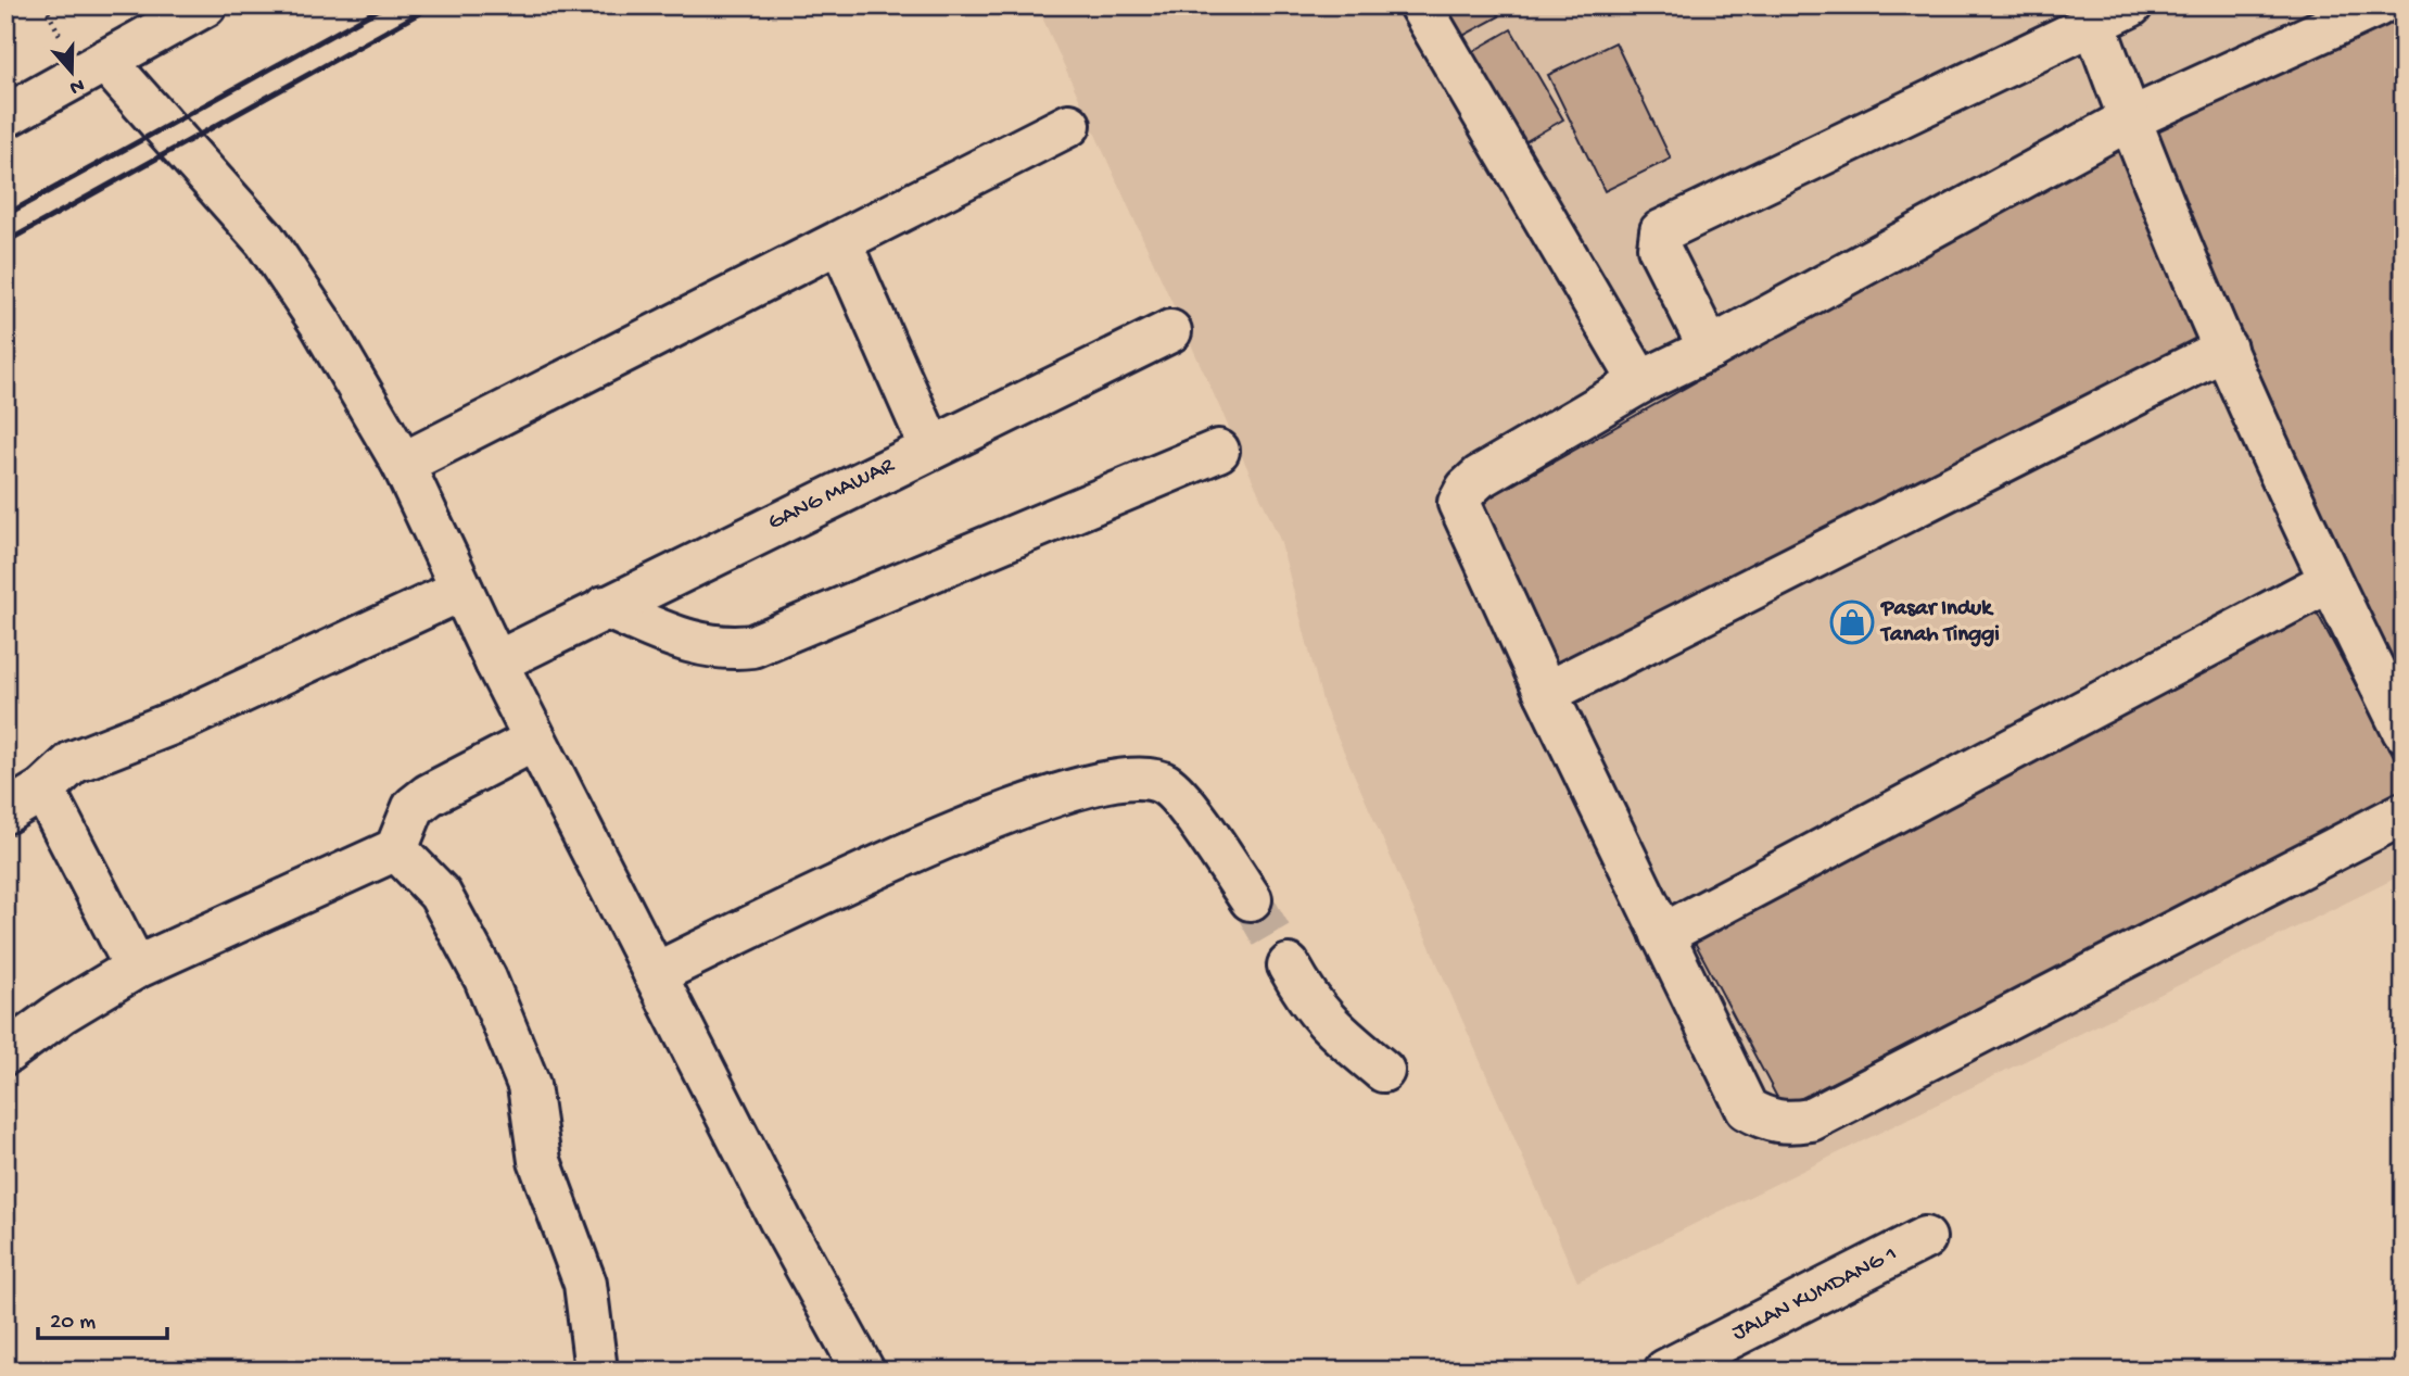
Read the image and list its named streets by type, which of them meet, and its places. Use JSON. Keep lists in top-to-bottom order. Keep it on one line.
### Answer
{"streets":{"street":["GANG MAWAR","JALAN KUMDANG 1"]},"places":{"shop":["Pasar Induk Tanah Tinggi"]},"scale_bar":"20 m","north":"bottom"}
